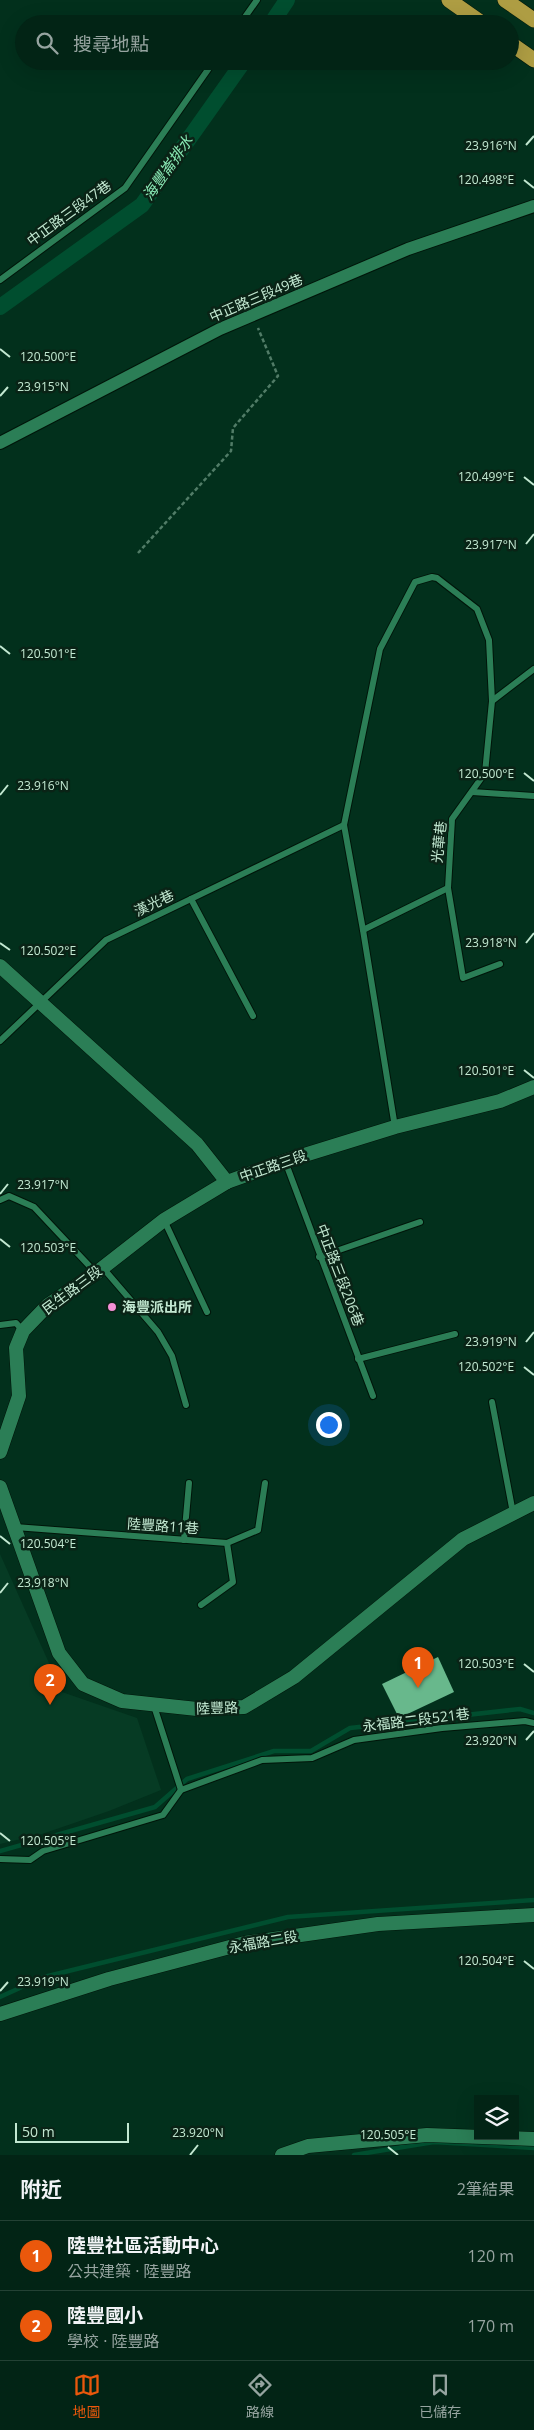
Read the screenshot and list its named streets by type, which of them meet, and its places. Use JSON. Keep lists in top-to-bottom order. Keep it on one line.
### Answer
{"streets":{"street":["中正路三段49巷","中正路三段","民生路三段","陸豐路","永福路二段"],"lane":["中正路三段47巷","光華巷","漢光巷","中正路三段206巷","陸豐路11巷","永福路二段521巷"]},"crossings":[["光華巷","漢光巷"],["漢光巷","中正路三段"],["中正路三段","中正路三段206巷"],["中正路三段","民生路三段"],["陸豐路11巷","陸豐路"]],"water":["海豐崙排水"],"places":["海豐派出所"],"scale_bar":"50 m","page":{"search":"搜尋地點","pins":["1","2"],"scale":"50 m","heading":["附近","2筆結果"],"list":[{"mark":"1","name":"陸豐社區活動中心","note":"公共建築 · 陸豐路","value":"120 m"},{"mark":"2","name":"陸豐國小","note":"學校 · 陸豐路","value":"170 m"}],"nav":["地圖","路線","已儲存"]},"coordinates":["23.916°N","120.498°E","120.500°E","23.915°N","120.499°E","23.917°N","120.501°E","23.918°N","120.502°E","120.503°E","23.919°N","120.504°E","23.920°N","120.505°E"]}
